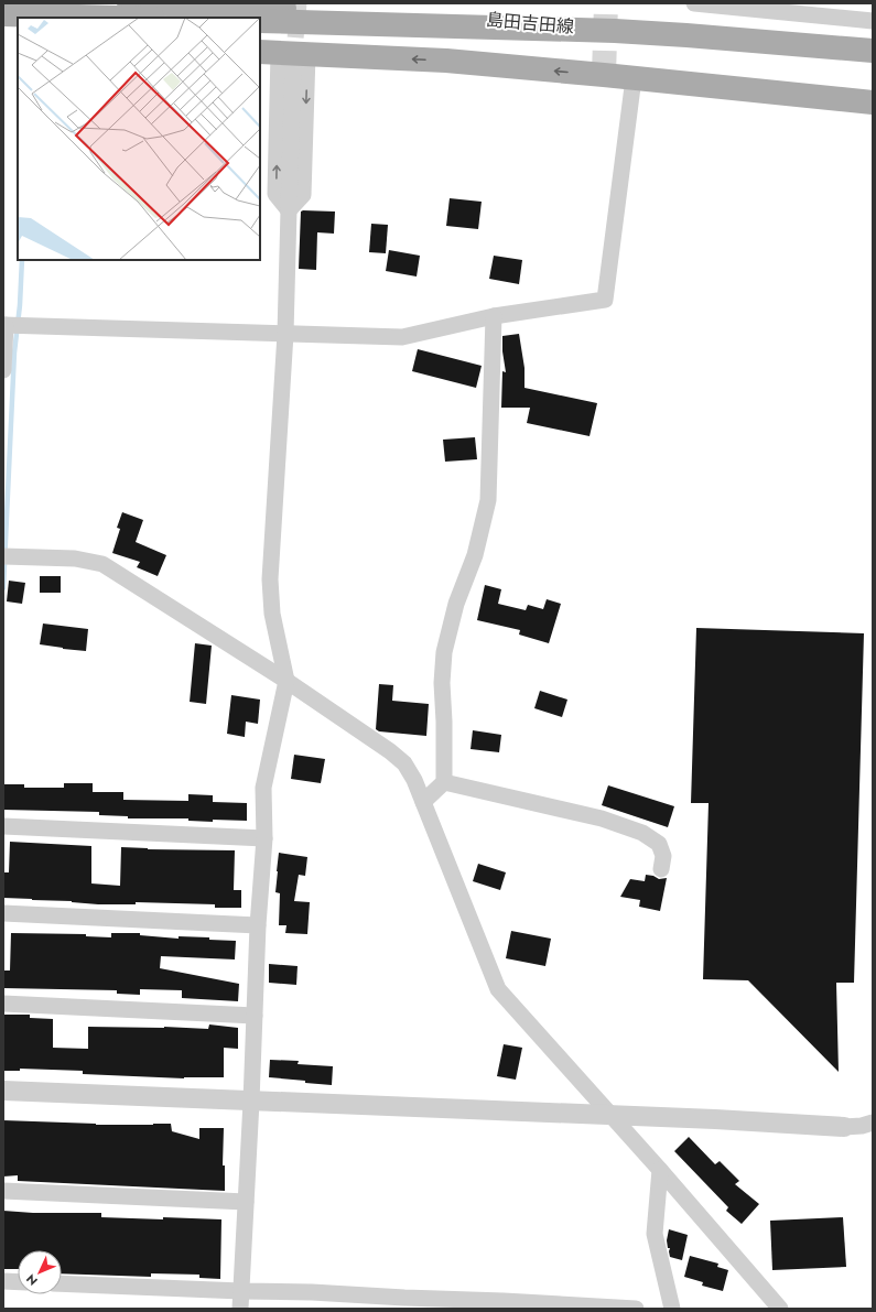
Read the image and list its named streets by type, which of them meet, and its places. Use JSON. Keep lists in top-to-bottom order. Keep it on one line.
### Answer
{"streets":{"main road":["島田吉田線"]},"north":"bottom left"}
